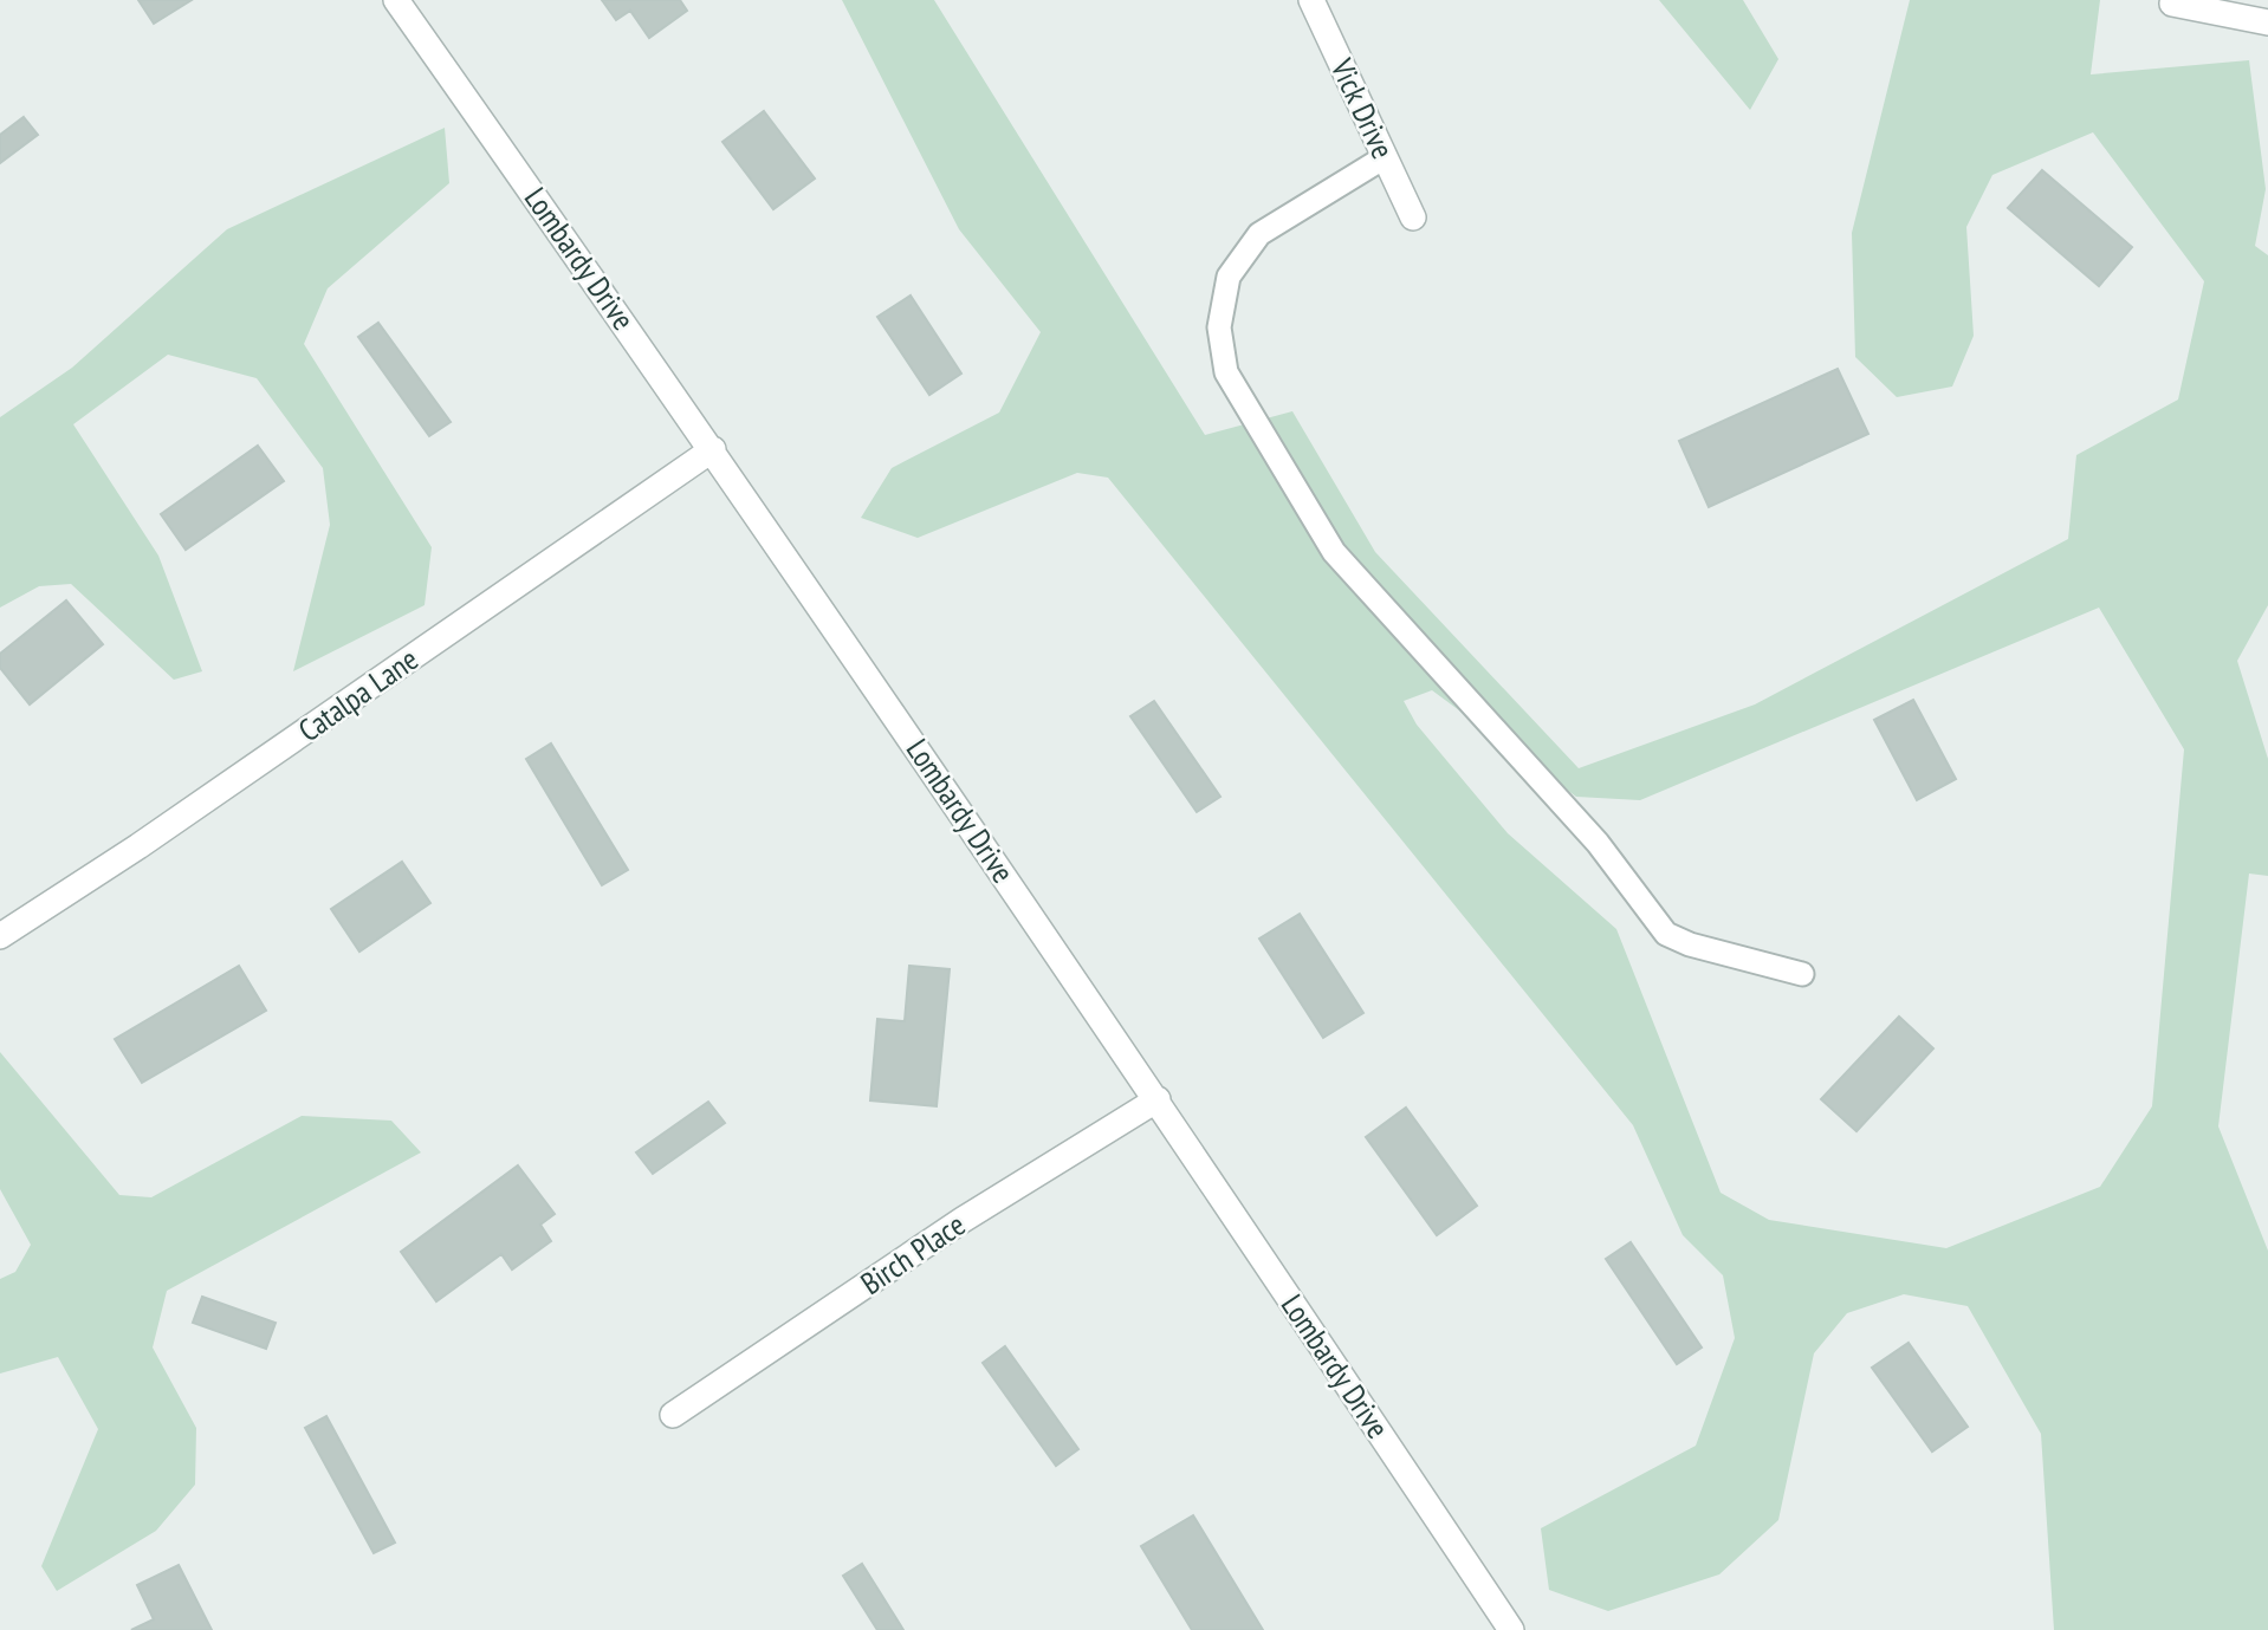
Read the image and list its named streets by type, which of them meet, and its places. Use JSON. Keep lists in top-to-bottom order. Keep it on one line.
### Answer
{"streets":{"street":["Vick Drive","Lombardy Drive","Catalpa Lane","Birch Place"]},"crossings":[["Lombardy Drive","Catalpa Lane"],["Lombardy Drive","Birch Place"]]}
